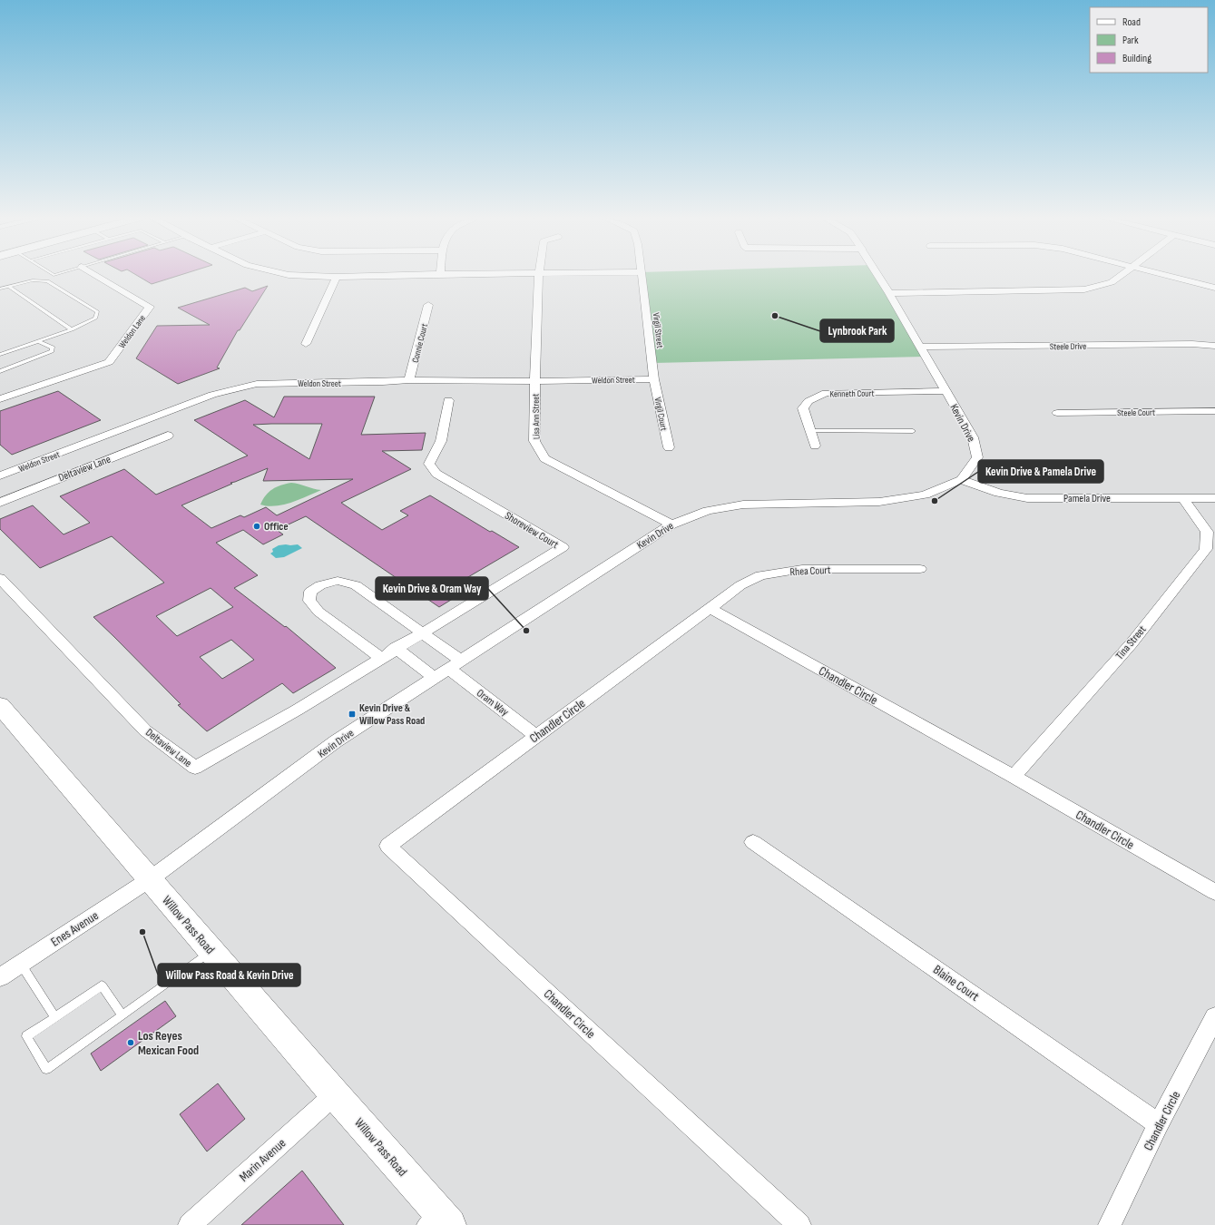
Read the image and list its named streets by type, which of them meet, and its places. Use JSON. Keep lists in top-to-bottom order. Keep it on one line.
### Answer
{"streets":{"main road":["Willow Pass Road"],"street":["Virgil Street","Weldon Lane","Connie Court","Steele Drive","Weldon Street","Kenneth Court","Steele Court","Virgil Court","Lisa Ann Street","Kevin Drive","Deltaview Lane","Pamela Drive","Shoreview Court","Rhea Court","Tina Street","Chandler Circle","Oram Way","Enes Avenue","Blaine Court","Marin Avenue"]},"crossings":[["Virgil Street","Weldon Street"],["Virgil Street","Virgil Court"],["Connie Court","Weldon Street"],["Steele Drive","Kevin Drive"],["Weldon Street","Virgil Court"],["Weldon Street","Lisa Ann Street"],["Weldon Street","Deltaview Lane"],["Kenneth Court","Kevin Drive"],["Lisa Ann Street","Kevin Drive"],["Kevin Drive","Pamela Drive"],["Kevin Drive","Oram Way"],["Kevin Drive","Willow Pass Road"],["Kevin Drive","Enes Avenue"],["Deltaview Lane","Shoreview Court"],["Deltaview Lane","Oram Way"],["Pamela Drive","Tina Street"],["Shoreview Court","Oram Way"],["Rhea Court","Chandler Circle"],["Tina Street","Chandler Circle"],["Chandler Circle","Oram Way"],["Chandler Circle","Blaine Court"],["Willow Pass Road","Enes Avenue"],["Willow Pass Road","Marin Avenue"]],"places":{"other":["Lynbrook Park","Kevin Drive & Pamela Drive","Office","Kevin Drive & Oram Way","Willow Pass Road & Kevin Drive","Los Reyes Mexican Food"],"transit":["Kevin Drive & Willow Pass Road"]},"legend":["Road","Park","Building"]}
